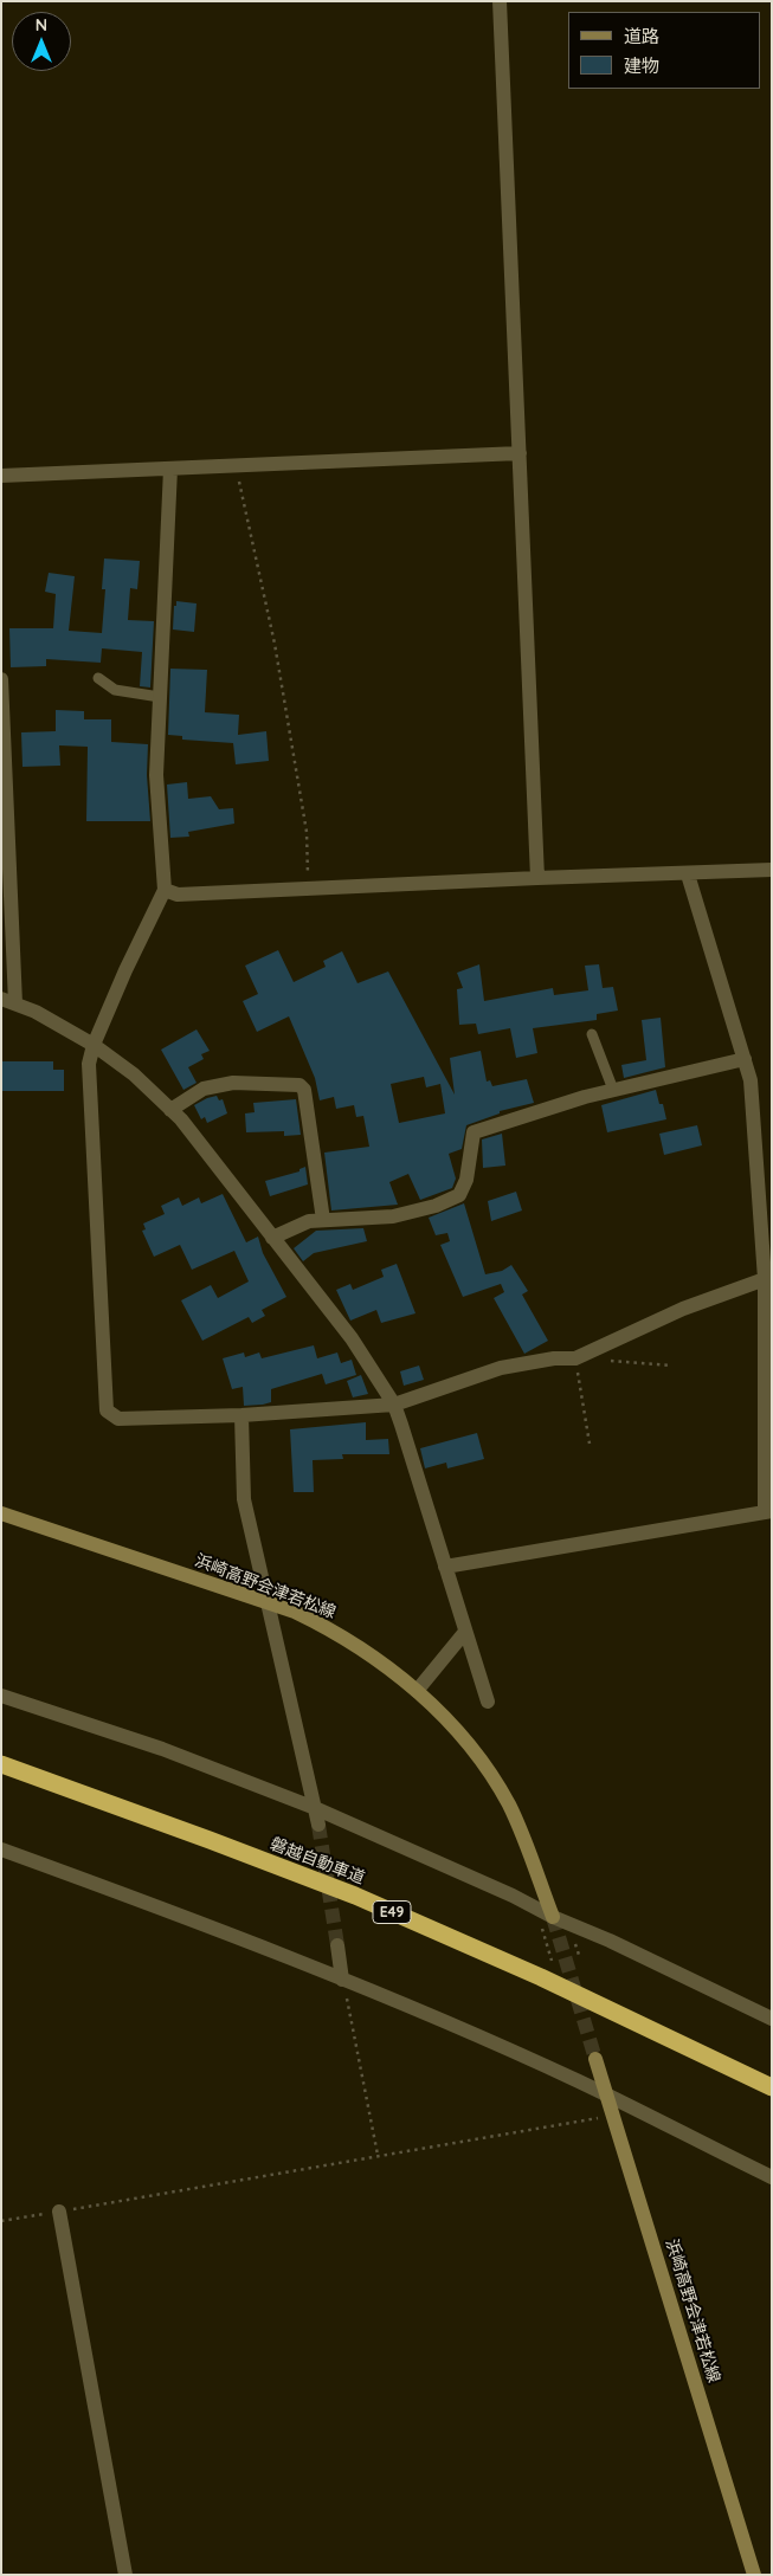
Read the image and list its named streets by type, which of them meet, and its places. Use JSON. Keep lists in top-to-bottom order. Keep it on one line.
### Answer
{"streets":{"highway":["磐越自動車道","E49"],"main road":["浜崎高野会津若松線"]},"legend":["道路","建物"],"north":"top"}
